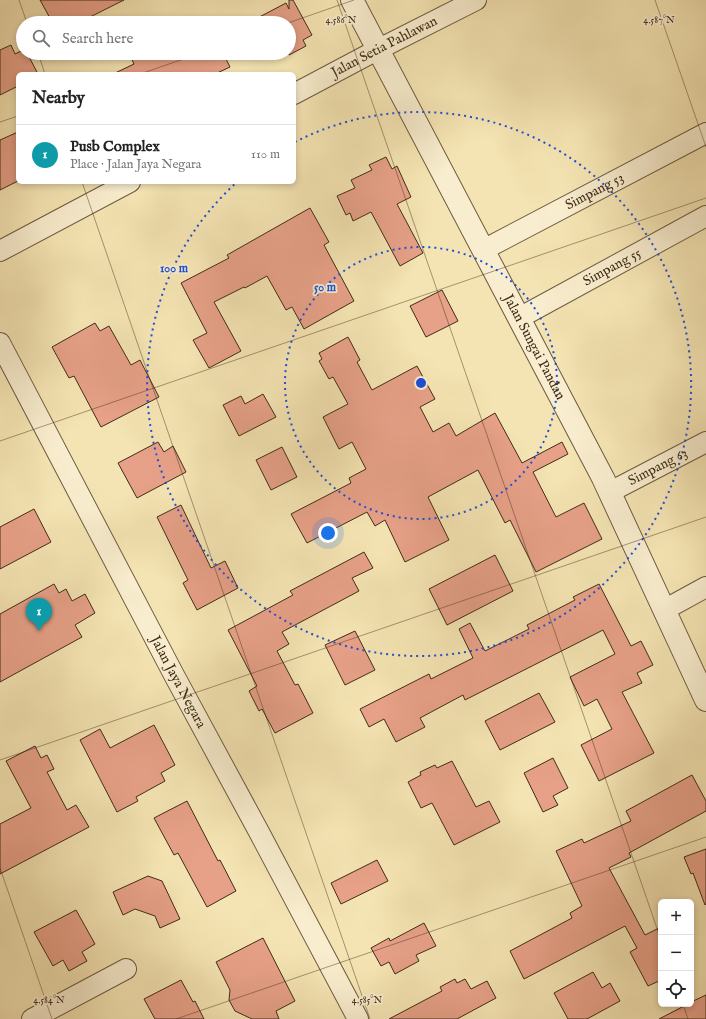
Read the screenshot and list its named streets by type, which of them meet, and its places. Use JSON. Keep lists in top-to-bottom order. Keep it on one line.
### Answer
{"streets":{"street":["Jalan Setia Pahlawan","Simpang 53","Simpang 55","Jalan Sungai Pandan","Simpang 63","Jalan Jaya Negara"]},"crossings":[["Jalan Setia Pahlawan","Jalan Sungai Pandan"],["Simpang 53","Jalan Sungai Pandan"],["Simpang 55","Jalan Sungai Pandan"],["Jalan Sungai Pandan","Simpang 63"]],"page":{"search":"Search here","heading":"Nearby","list":[{"mark":"1","name":"Pusb Complex","note":"Place · Jalan Jaya Negara","value":"110 m"}],"pins":"1","map_buttons":["+","−"]},"coordinates":["4.586°N","4.587°N","4.584°N","4.585°N"],"rings":["100 m","50 m"]}
